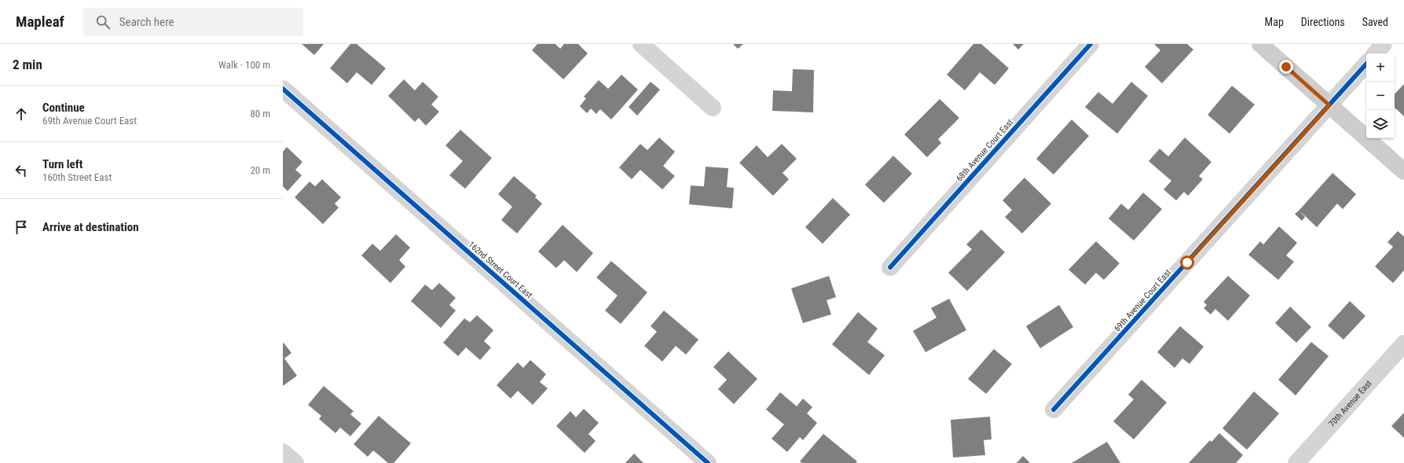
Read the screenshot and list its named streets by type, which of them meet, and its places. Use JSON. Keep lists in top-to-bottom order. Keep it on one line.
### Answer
{"streets":{"street":["68th Avenue Court East","162nd Street Court East","69th Avenue Court East","70th Avenue East"]},"page":{"header":"Mapleaf","search":"Search here","nav":["Map","Directions","Saved"],"heading":["2 min","Walk · 100 m"],"map_buttons":["+","−"],"list":[["Continue","69th Avenue Court East","80 m"],["Turn left","160th Street East","20 m"],"Arrive at destination"]}}
